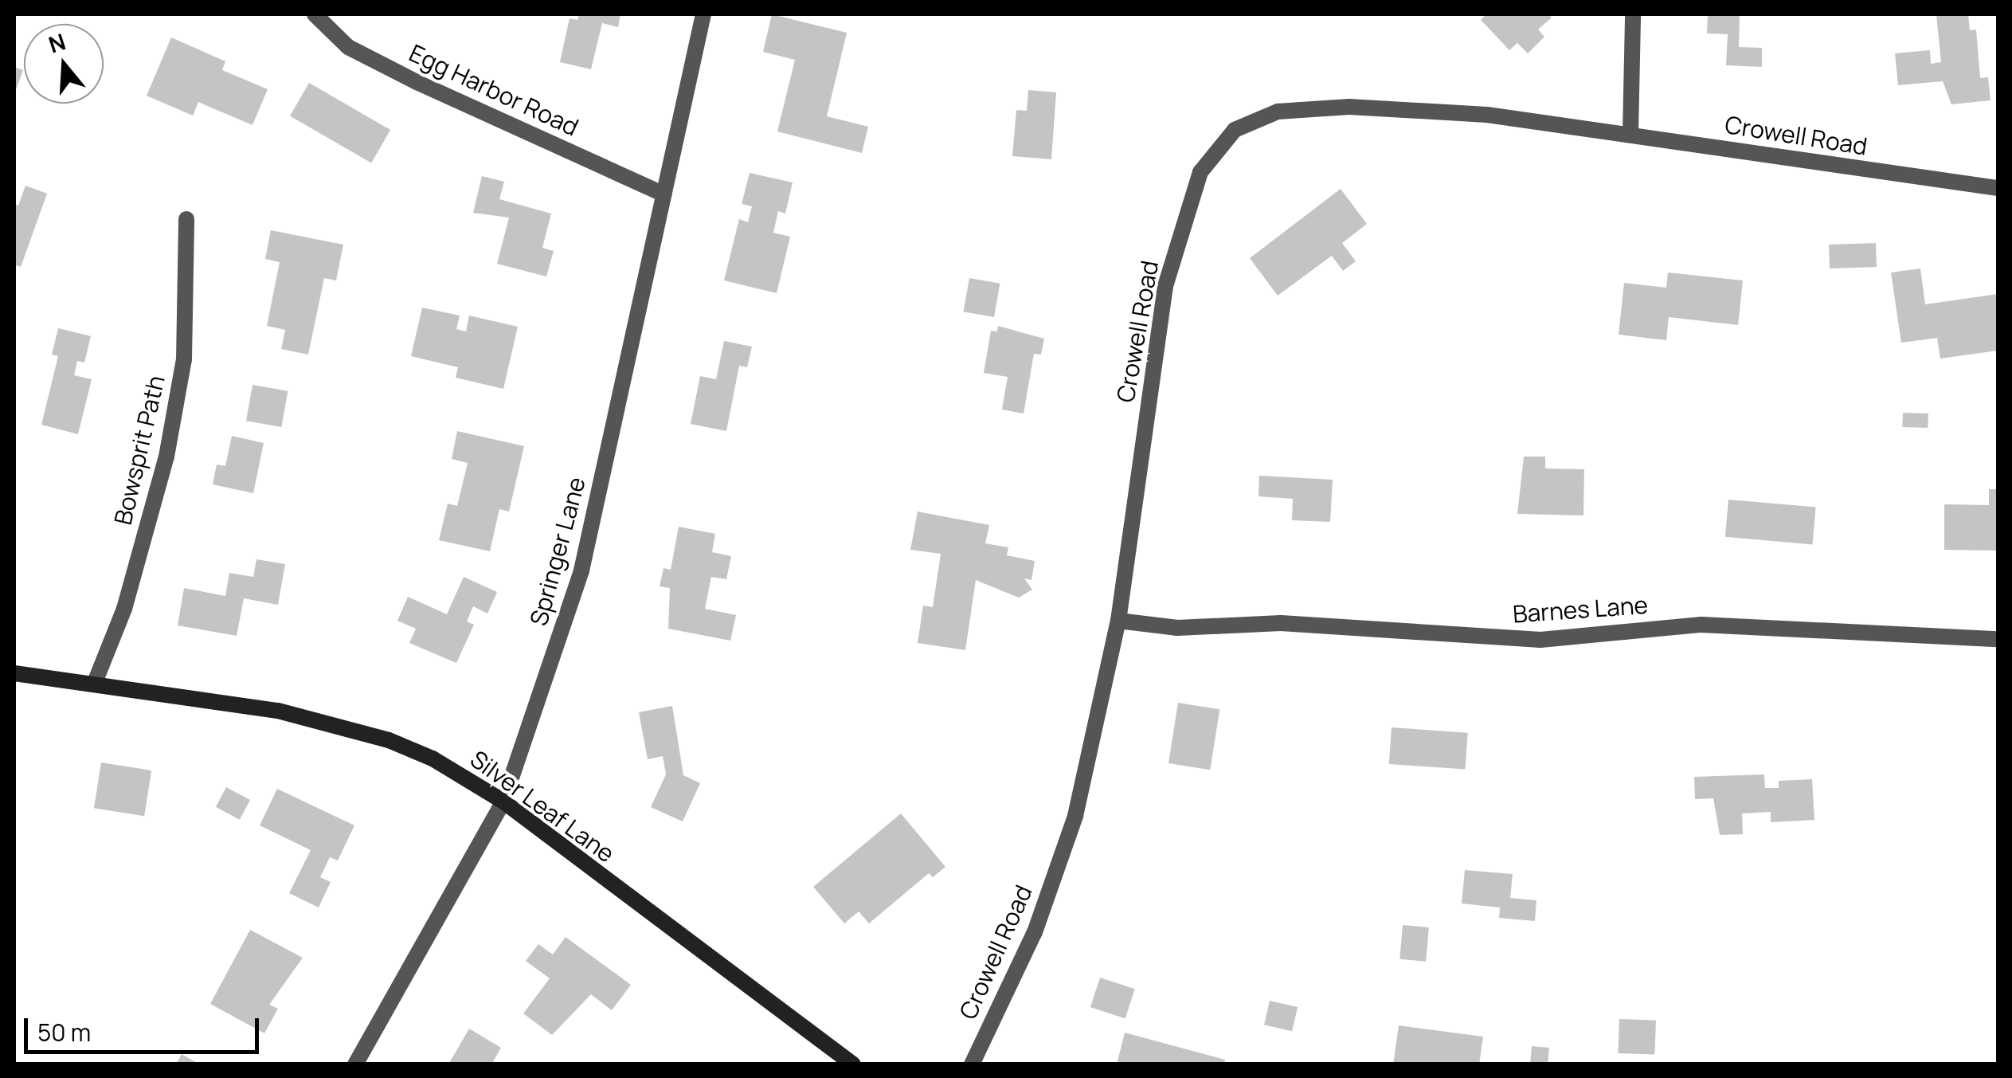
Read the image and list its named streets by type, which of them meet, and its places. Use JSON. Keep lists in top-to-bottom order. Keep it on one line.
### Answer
{"streets":{"street":["Egg Harbor Road","Crowell Road","Bowsprit Path","Springer Lane","Barnes Lane","Silver Leaf Lane"]},"crossings":[["Egg Harbor Road","Springer Lane"],["Crowell Road","Barnes Lane"],["Bowsprit Path","Silver Leaf Lane"],["Springer Lane","Silver Leaf Lane"]],"scale_bar":"50 m","north":"top"}
